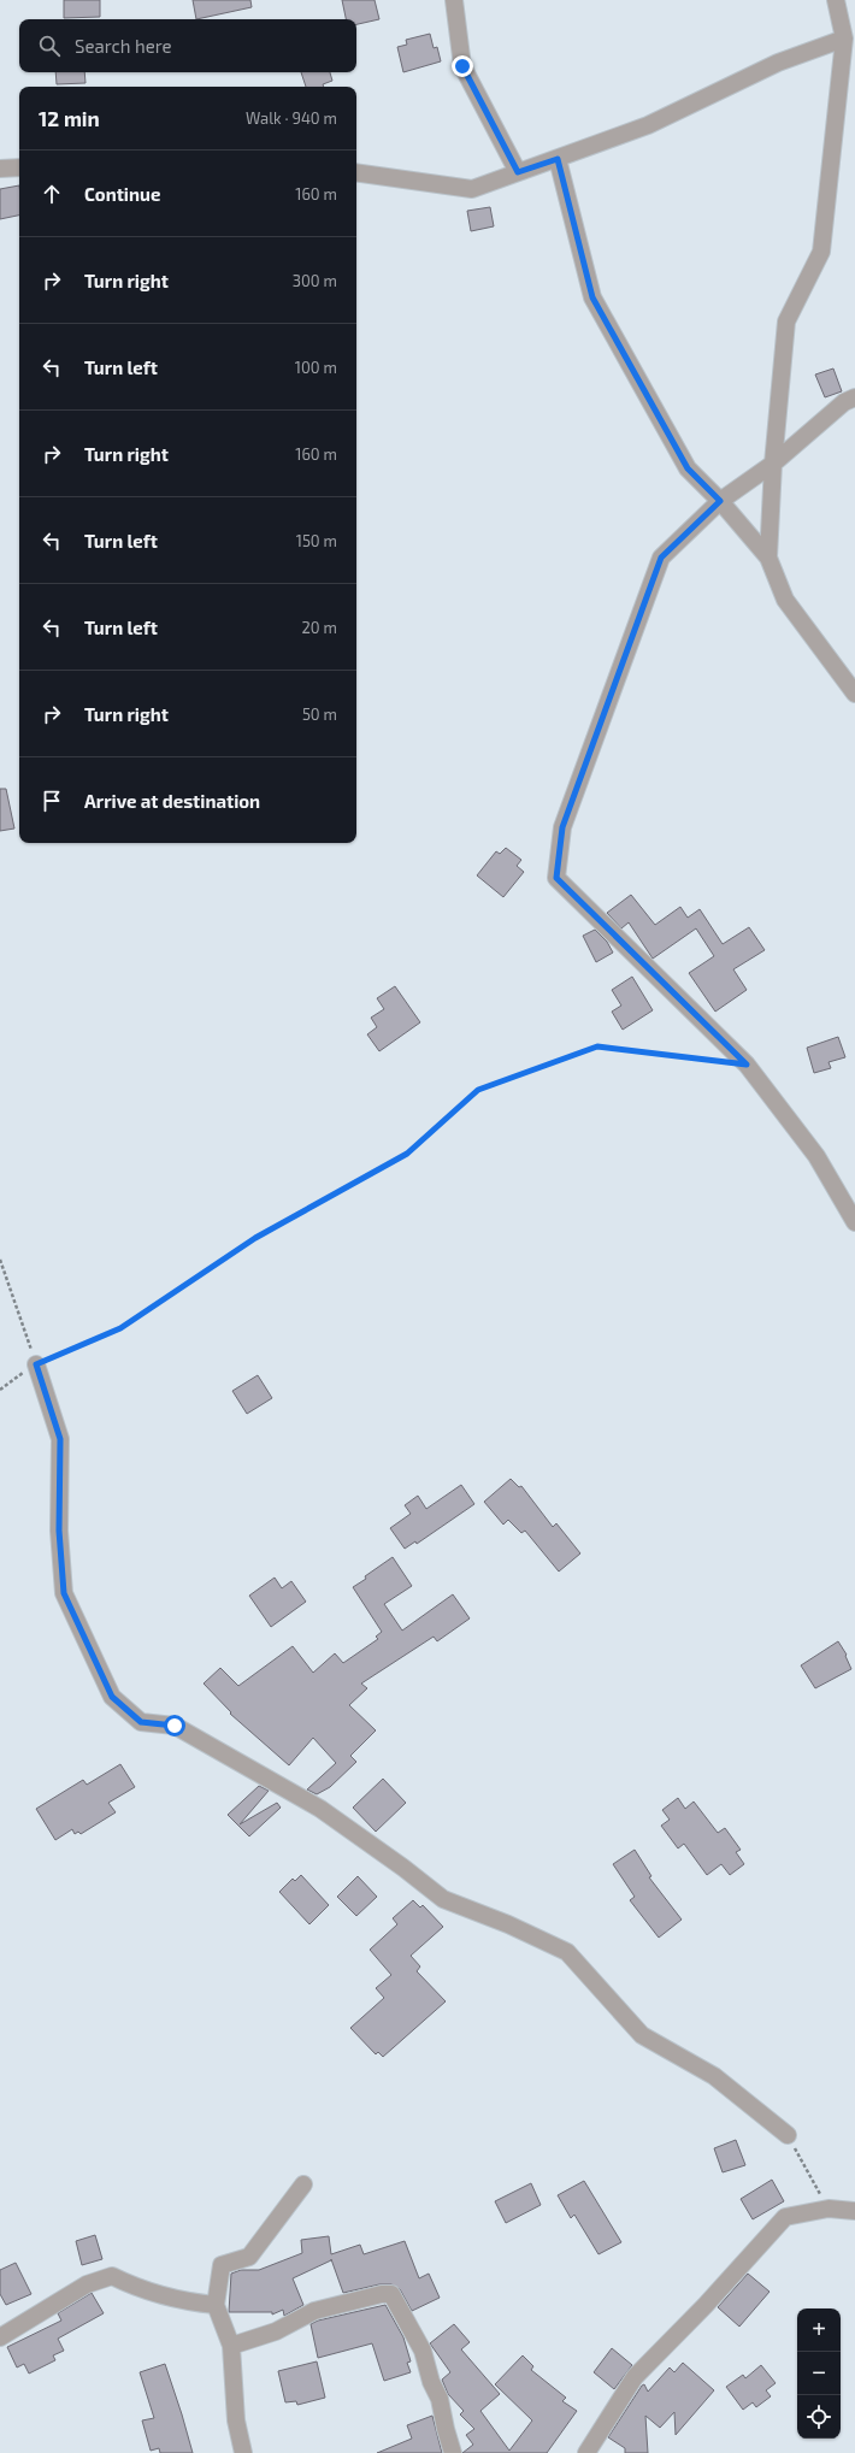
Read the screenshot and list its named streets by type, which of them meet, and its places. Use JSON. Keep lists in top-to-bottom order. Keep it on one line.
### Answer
{"page":{"search":"Search here","heading":["12 min","Walk · 940 m"],"list":[["Continue","160 m"],["Turn right","300 m"],["Turn left","100 m"],["Turn right","160 m"],["Turn left","150 m"],["Turn left","20 m"],["Turn right","50 m"],"Arrive at destination"],"map_buttons":["+","−"]}}
